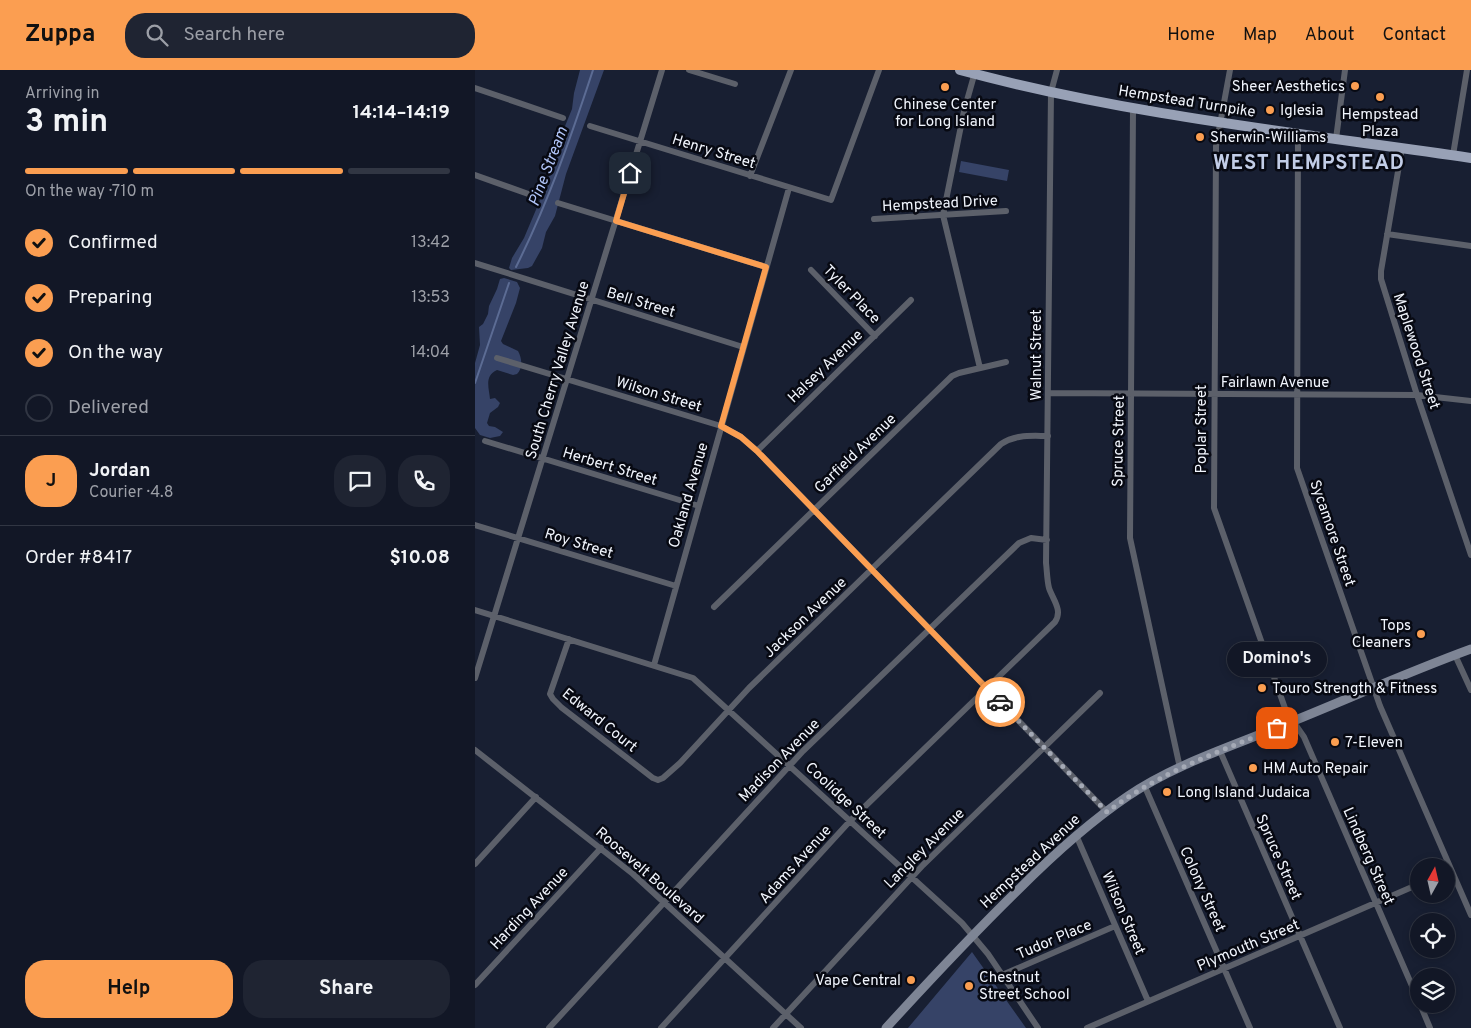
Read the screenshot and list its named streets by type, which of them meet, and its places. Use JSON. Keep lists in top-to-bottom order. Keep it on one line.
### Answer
{"streets":{"main road":["Hempstead Turnpike","Hempstead Avenue"],"street":["Henry Street","Hempstead Drive","Tyler Place","Bell Street","Maplewood Street","Walnut Street","Halsey Avenue","South Cherry Valley Avenue","Fairlawn Avenue","Wilson Street","Poplar Street","Spruce Street","Garfield Avenue","Herbert Street","Oakland Avenue","Sycamore Street","Roy Street","Jackson Avenue","Edward Court","Madison Avenue","Coolidge Street","Langley Avenue","Lindberg Street","Adams Avenue","Roosevelt Boulevard","Colony Street","Harding Avenue","Tudor Place","Plymouth Street"]},"crossings":[["Hempstead Turnpike","Maplewood Street"],["Hempstead Turnpike","Walnut Street"],["Hempstead Turnpike","Poplar Street"],["Hempstead Turnpike","Spruce Street"],["Hempstead Turnpike","Sycamore Street"],["Henry Street","South Cherry Valley Avenue"],["Henry Street","Oakland Avenue"],["Tyler Place","Halsey Avenue"],["Bell Street","South Cherry Valley Avenue"],["Bell Street","Oakland Avenue"],["Maplewood Street","Fairlawn Avenue"],["Walnut Street","Fairlawn Avenue"],["Walnut Street","Jackson Avenue"],["Walnut Street","Madison Avenue"],["Walnut Street","Adams Avenue"],["Halsey Avenue","Wilson Street"],["South Cherry Valley Avenue","Wilson Street"],["South Cherry Valley Avenue","Herbert Street"],["South Cherry Valley Avenue","Roy Street"],["South Cherry Valley Avenue","Coolidge Street"],["Fairlawn Avenue","Poplar Street"],["Fairlawn Avenue","Spruce Street"],["Fairlawn Avenue","Sycamore Street"],["Wilson Street","Garfield Avenue"],["Wilson Street","Oakland Avenue"],["Wilson Street","Jackson Avenue"],["Wilson Street","Madison Avenue"],["Wilson Street","Langley Avenue"],["Wilson Street","Hempstead Avenue"],["Wilson Street","Adams Avenue"],["Wilson Street","Tudor Place"],["Wilson Street","Plymouth Street"],["Poplar Street","Lindberg Street"],["Poplar Street","Hempstead Avenue"],["Spruce Street","Hempstead Avenue"],["Spruce Street","Plymouth Street"],["Herbert Street","Oakland Avenue"],["Oakland Avenue","Roy Street"],["Oakland Avenue","Coolidge Street"],["Sycamore Street","Hempstead Avenue"],["Jackson Avenue","Edward Court"],["Jackson Avenue","Coolidge Street"],["Edward Court","Coolidge Street"],["Madison Avenue","Coolidge Street"],["Madison Avenue","Roosevelt Boulevard"],["Coolidge Street","Langley Avenue"],["Coolidge Street","Hempstead Avenue"],["Coolidge Street","Adams Avenue"],["Coolidge Street","Tudor Place"],["Langley Avenue","Roosevelt Boulevard"],["Lindberg Street","Hempstead Avenue"],["Lindberg Street","Plymouth Street"],["Hempstead Avenue","Colony Street"],["Adams Avenue","Roosevelt Boulevard"],["Roosevelt Boulevard","Harding Avenue"],["Colony Street","Plymouth Street"]],"districts":["WEST HEMPSTEAD"],"water":["Pine Stream"],"places":["Sheer Aesthetics","Chinese Center for Long Island","Hempstead Plaza","Iglesia","Sherwin-Williams","Tops Cleaners","Touro Strength & Fitness","Domino's","7-Eleven","HM Auto Repair","Long Island Judaica","Vape Central","Chestnut Street School"],"north":"top","page":{"header":"Zuppa","search":"Search here","nav":["Home","Map","About","Contact"],"heading":["3 min","Arriving in","14:14–14:19"],"panel":["Jordan","Courier · 4.8","Order #8417","$10.08"],"bar":"On the way · 710 m","list":[["Confirmed","13:42"],["Preparing","13:53"],["On the way","14:04"],"Delivered"],"round":"J","bubble":"Domino's","buttons":["Help","Share"]}}
